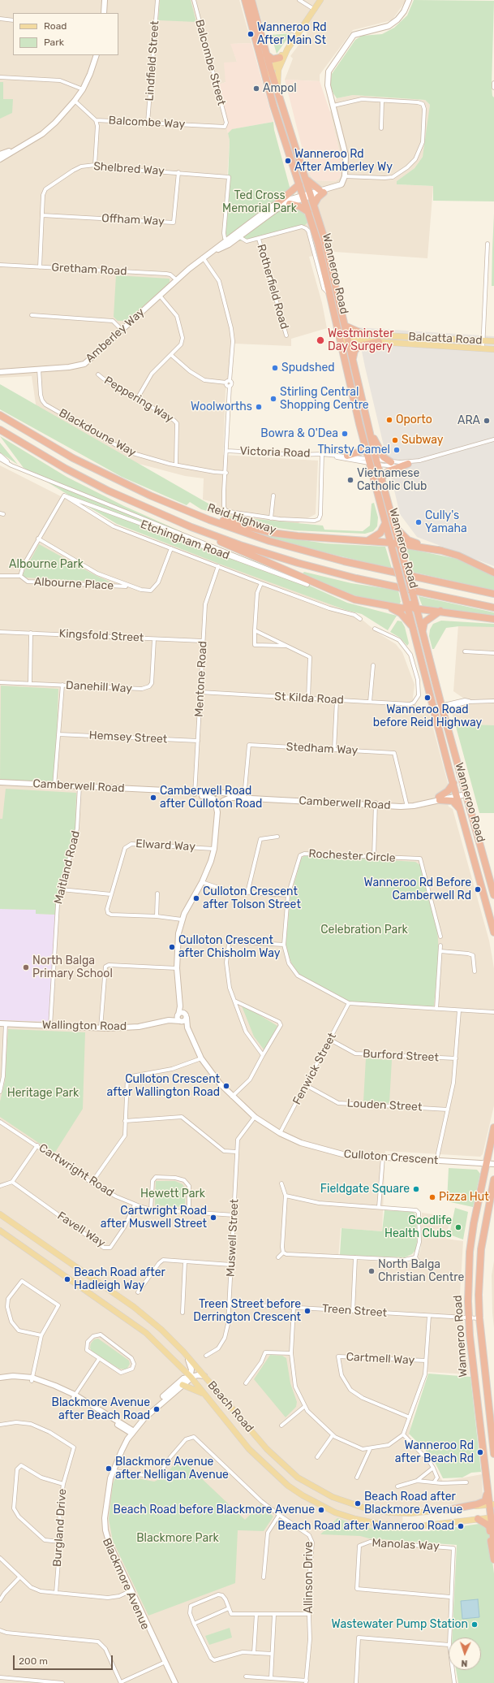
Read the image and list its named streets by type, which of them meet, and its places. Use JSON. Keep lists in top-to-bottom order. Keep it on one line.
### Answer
{"streets":{"highway":["Wanneroo Road","Reid Highway"],"main road":["Balcatta Road","Beach Road"],"street":["Lindfield Street","Balcombe Street","Balcombe Way","Shelbred Way","Offham Way","Gretham Road","Rotherfield Road","Amberley Way","Peppering Way","Blackdoune Way","Victoria Road","Etchingham Road","Albourne Place","Kingsfold Street","Mentone Road","Danehill Way","St Kilda Road","Hemsey Street","Stedham Way","Camberwell Road","Elward Way","Rochester Circle","Maitland Road","Wallington Road","Burford Street","Fenwick Street","Louden Street","Culloton Crescent","Cartwright Road","Favell Way","Muswell Street","Treen Street","Cartmell Way","Burgland Drive","Manolas Way","Allinson Drive","Blackmore Avenue"]},"crossings":[["Lindfield Street","Balcombe Way"],["Balcombe Street","Balcombe Way"],["Shelbred Way","Offham Way"],["Shelbred Way","Gretham Road"],["Shelbred Way","Amberley Way"],["Gretham Road","Amberley Way"],["Wanneroo Road","Amberley Way"],["Wanneroo Road","Balcatta Road"],["Wanneroo Road","Victoria Road"],["Wanneroo Road","Camberwell Road"],["Wanneroo Road","Culloton Crescent"],["Wanneroo Road","Treen Street"],["Wanneroo Road","Beach Road"],["Amberley Way","Blackdoune Way"],["Peppering Way","Blackdoune Way"],["Etchingham Road","Mentone Road"],["Kingsfold Street","Mentone Road"],["Kingsfold Street","Danehill Way"],["Mentone Road","St Kilda Road"],["Mentone Road","Hemsey Street"],["Mentone Road","Camberwell Road"],["Stedham Way","Camberwell Road"],["Camberwell Road","Maitland Road"],["Camberwell Road","Culloton Crescent"],["Elward Way","Culloton Crescent"],["Rochester Circle","Fenwick Street"],["Maitland Road","Wallington Road"],["Wallington Road","Culloton Crescent"],["Burford Street","Fenwick Street"],["Fenwick Street","Louden Street"],["Fenwick Street","Culloton Crescent"],["Culloton Crescent","Muswell Street"],["Cartwright Road","Favell Way"],["Cartwright Road","Muswell Street"],["Muswell Street","Treen Street"],["Beach Road","Blackmore Avenue"],["Allinson Drive","Blackmore Avenue"]],"parks":["Ted Cross Memorial Park","Albourne Park","Celebration Park","Heritage Park","Hewett Park","Blackmore Park"],"places":["Wanneroo Rd After Main St","Ampol","Wanneroo Rd After Amberley Wy","Westminster Day Surgery","Spudshed","Stirling Central Shopping Centre","Woolworths","Oporto","ARA","Bowra & O'Dea","Subway","Thirsty Camel","Vietnamese Catholic Club","Cully's Yamaha","Wanneroo Road before Reid Highway","Camberwell Road after Culloton Road","Wanneroo Rd Before Camberwell Rd","Culloton Crescent after Tolson Street","Culloton Crescent after Chisholm Way","North Balga Primary School","Culloton Crescent after Wallington Road","Fieldgate Square","Pizza Hut","Cartwright Road after Muswell Street","Goodlife Health Clubs","North Balga Christian Centre","Beach Road after Hadleigh Way","Treen Street before Derrington Crescent","Blackmore Avenue after Beach Road","Wanneroo Rd after Beach Rd","Blackmore Avenue after Nelligan Avenue","Beach Road after Blackmore Avenue","Beach Road before Blackmore Avenue","Beach Road after Wanneroo Road","Wastewater Pump Station"],"legend":["Road","Park"],"scale_bar":"200 m","north":"bottom"}
